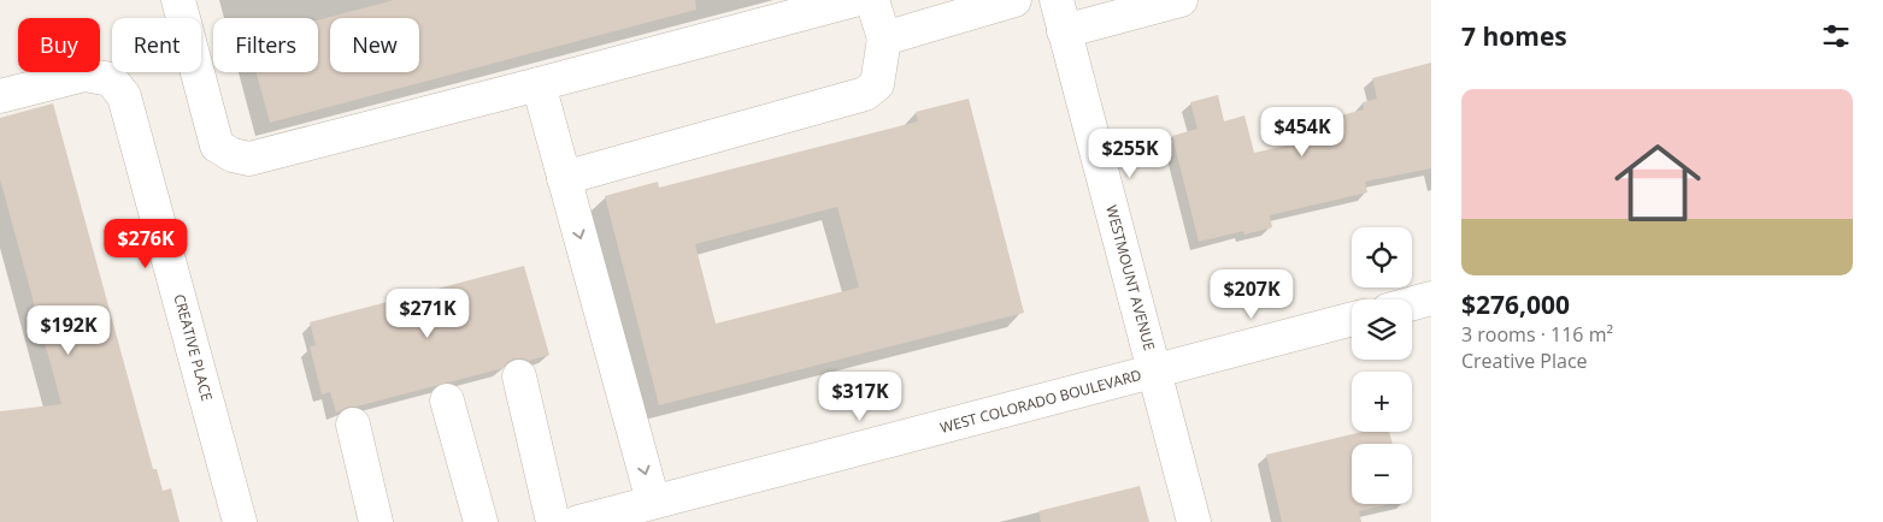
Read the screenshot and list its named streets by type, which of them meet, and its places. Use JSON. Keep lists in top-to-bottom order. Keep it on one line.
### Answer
{"streets":{"street":["WESTMOUNT AVENUE","CREATIVE PLACE","WEST COLORADO BOULEVARD"]},"crossings":[["WESTMOUNT AVENUE","WEST COLORADO BOULEVARD"]],"page":{"heading":"7 homes","chip":["Buy","Rent","Filters","New"],"list":[{"name":"$276,000","note":"3 rooms · 116 m² · Creative Place"}],"price":["$454K","$255K","$276K","$207K","$271K","$192K","$317K"],"map_buttons":["+","−"]}}
